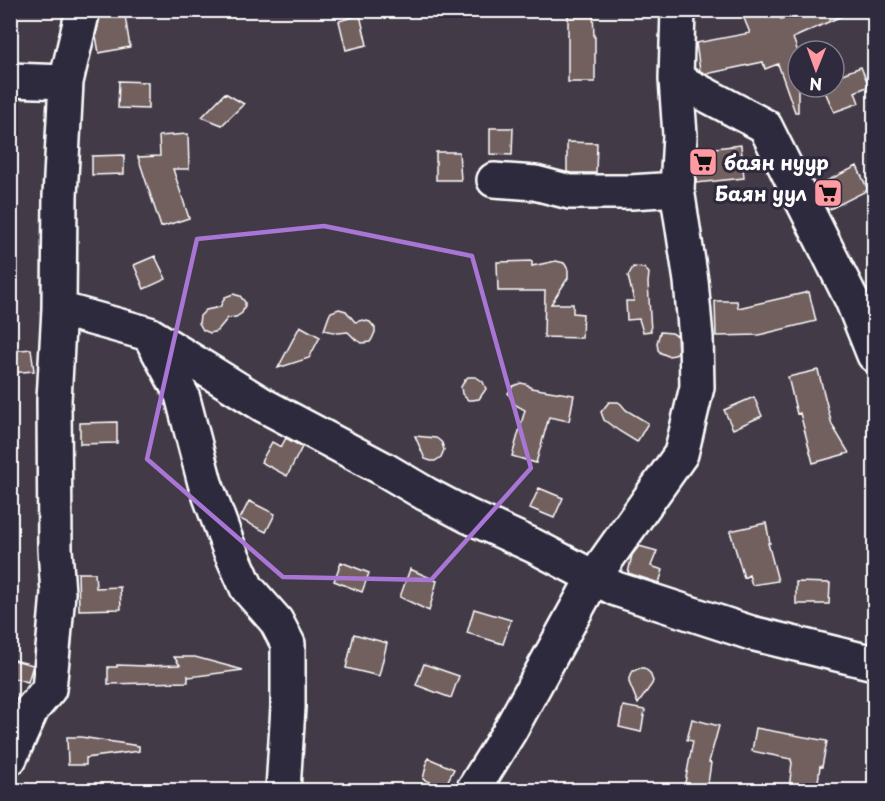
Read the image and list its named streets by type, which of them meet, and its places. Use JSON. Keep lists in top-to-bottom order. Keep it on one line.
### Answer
{"places":{"supermarket":["баян нуур","Баян уул"]},"north":"bottom"}
